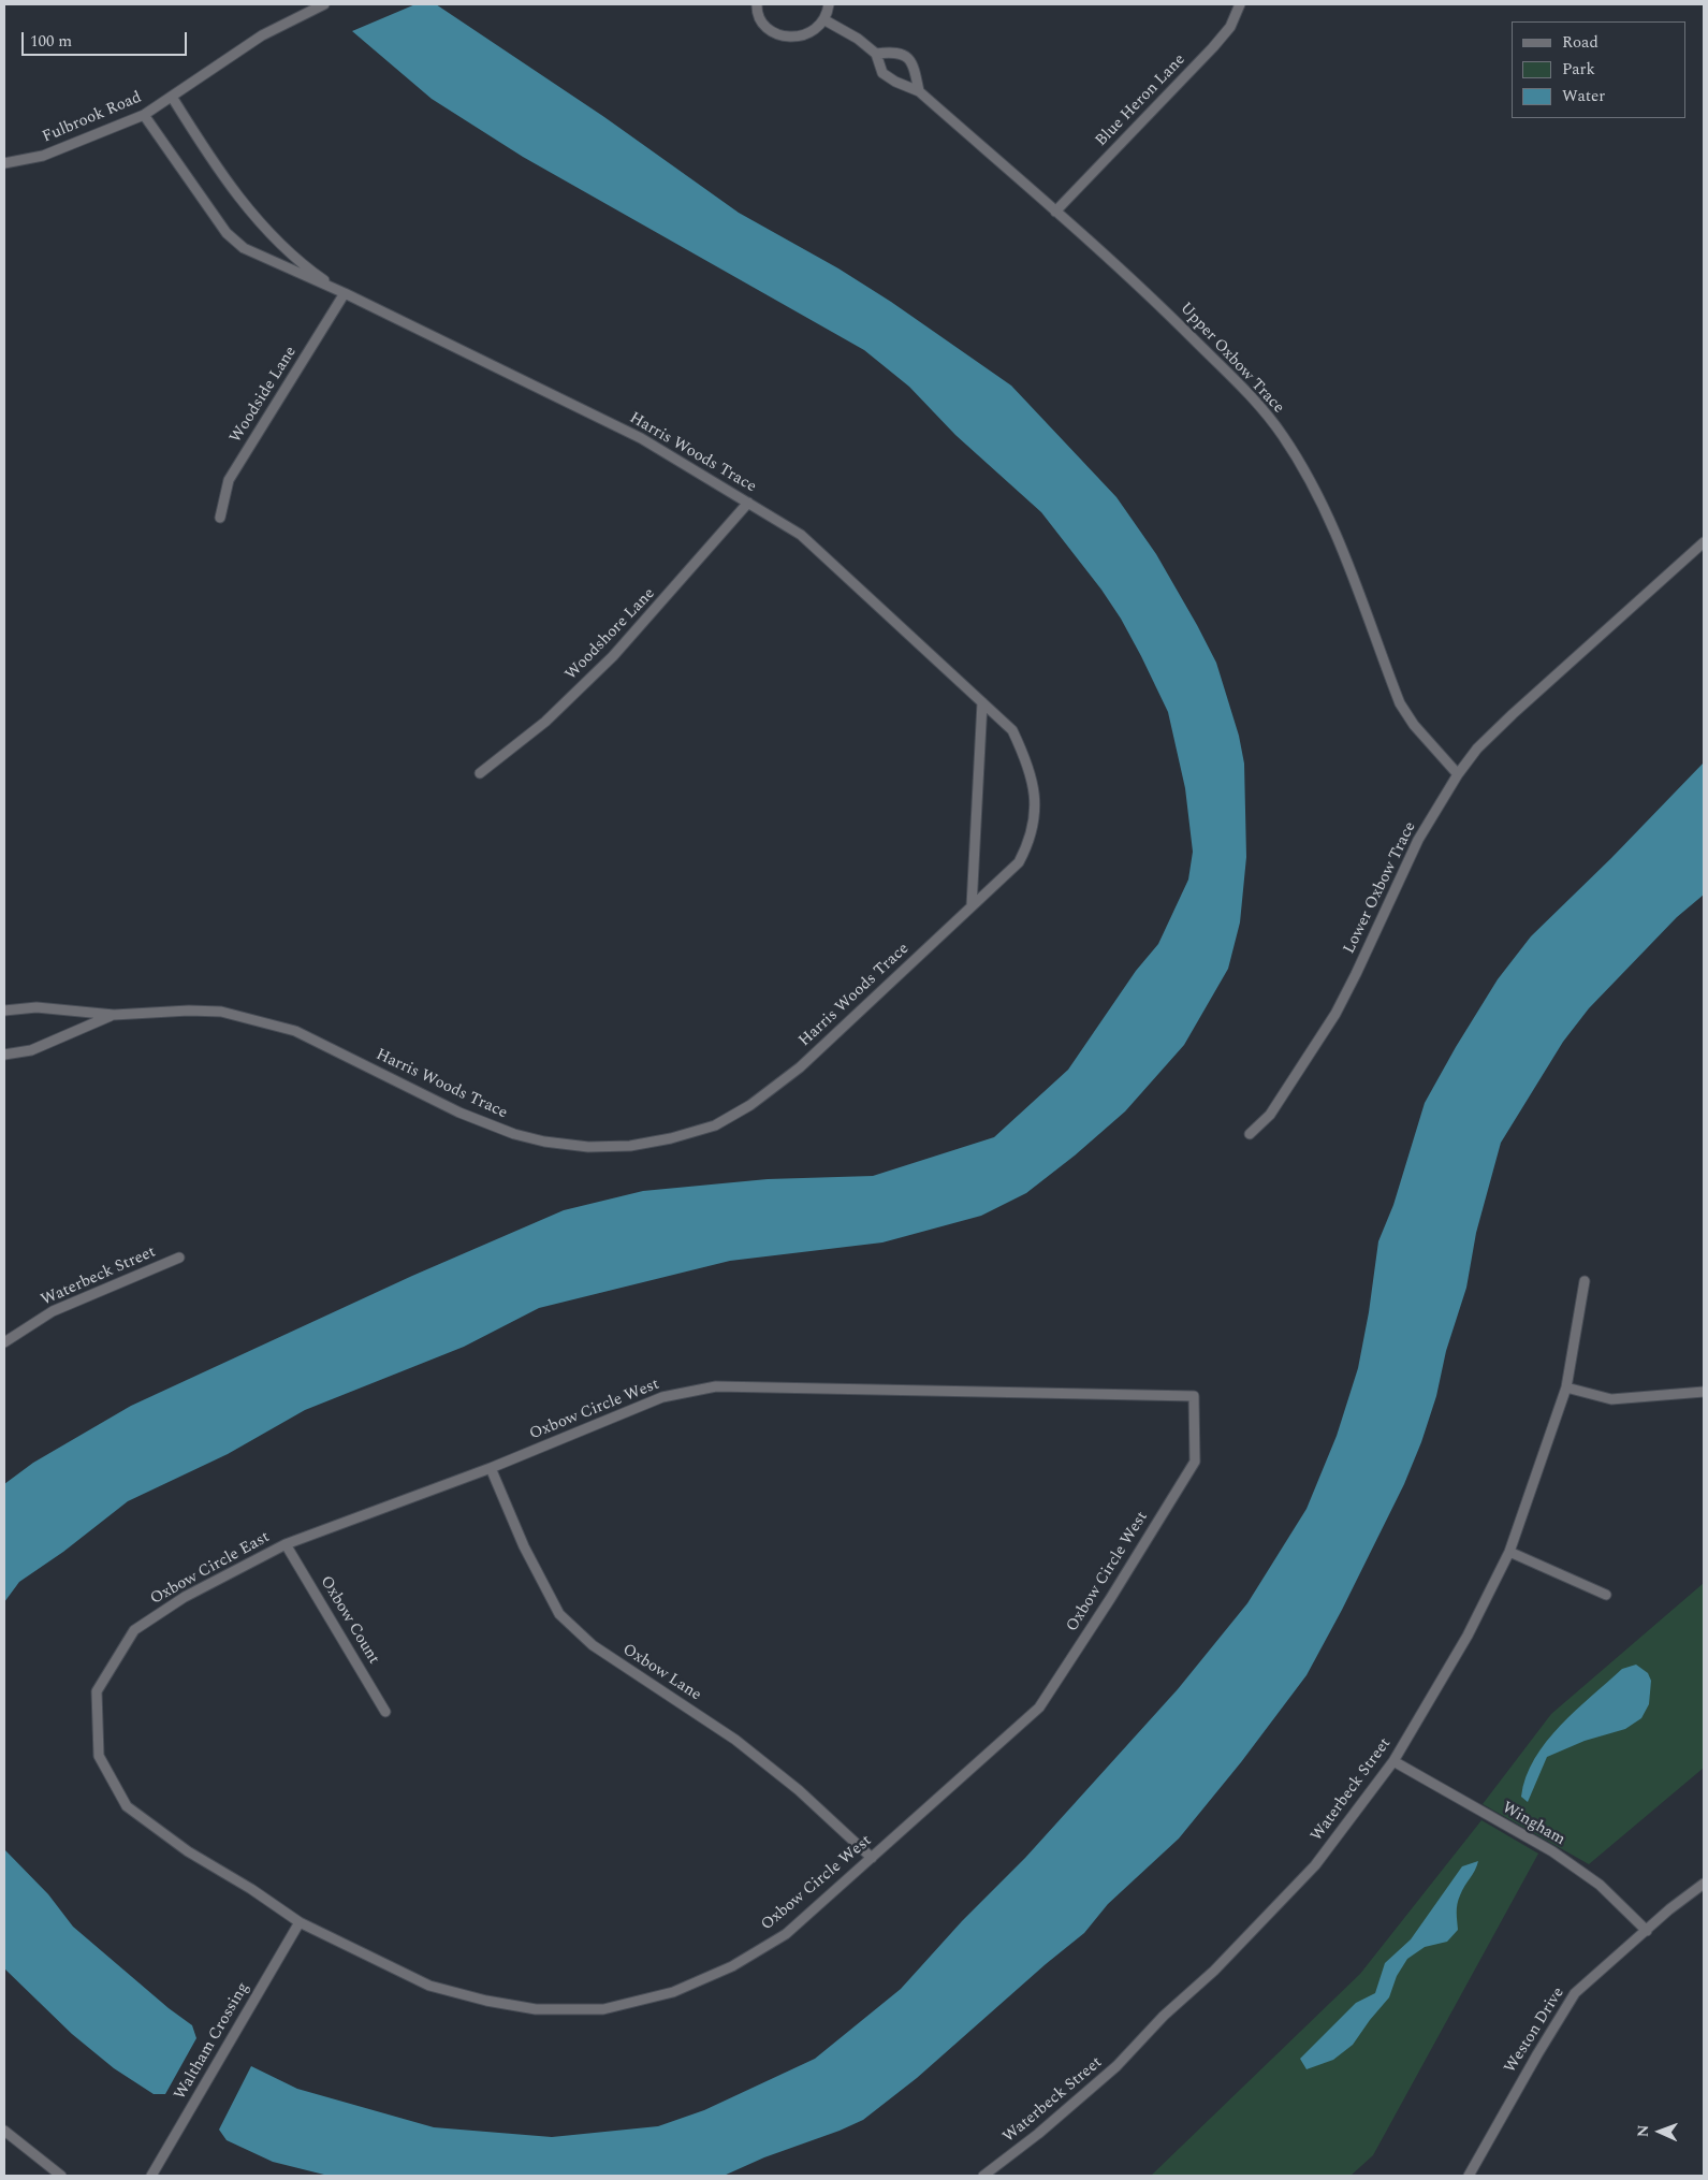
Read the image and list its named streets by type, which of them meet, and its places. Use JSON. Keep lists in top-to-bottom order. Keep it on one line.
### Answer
{"streets":{"street":["Blue Heron Lane","Fulbrook Road","Upper Oxbow Trace","Woodside Lane","Harris Woods Trace","Woodshore Lane","Lower Oxbow Trace","Waterbeck Street","Oxbow Circle West","Oxbow Circle East","Oxbow Count","Oxbow Lane","Wingham","Weston Drive","Waltham Crossing"]},"crossings":[["Blue Heron Lane","Upper Oxbow Trace"],["Fulbrook Road","Harris Woods Trace"],["Upper Oxbow Trace","Lower Oxbow Trace"],["Woodside Lane","Harris Woods Trace"],["Harris Woods Trace","Woodshore Lane"],["Waterbeck Street","Wingham"],["Oxbow Circle West","Oxbow Circle East"],["Oxbow Circle West","Oxbow Lane"],["Oxbow Circle West","Waltham Crossing"],["Oxbow Circle East","Oxbow Count"],["Oxbow Circle East","Waltham Crossing"],["Wingham","Weston Drive"]],"legend":["Road","Park","Water"],"scale_bar":"100 m","north":"left"}
